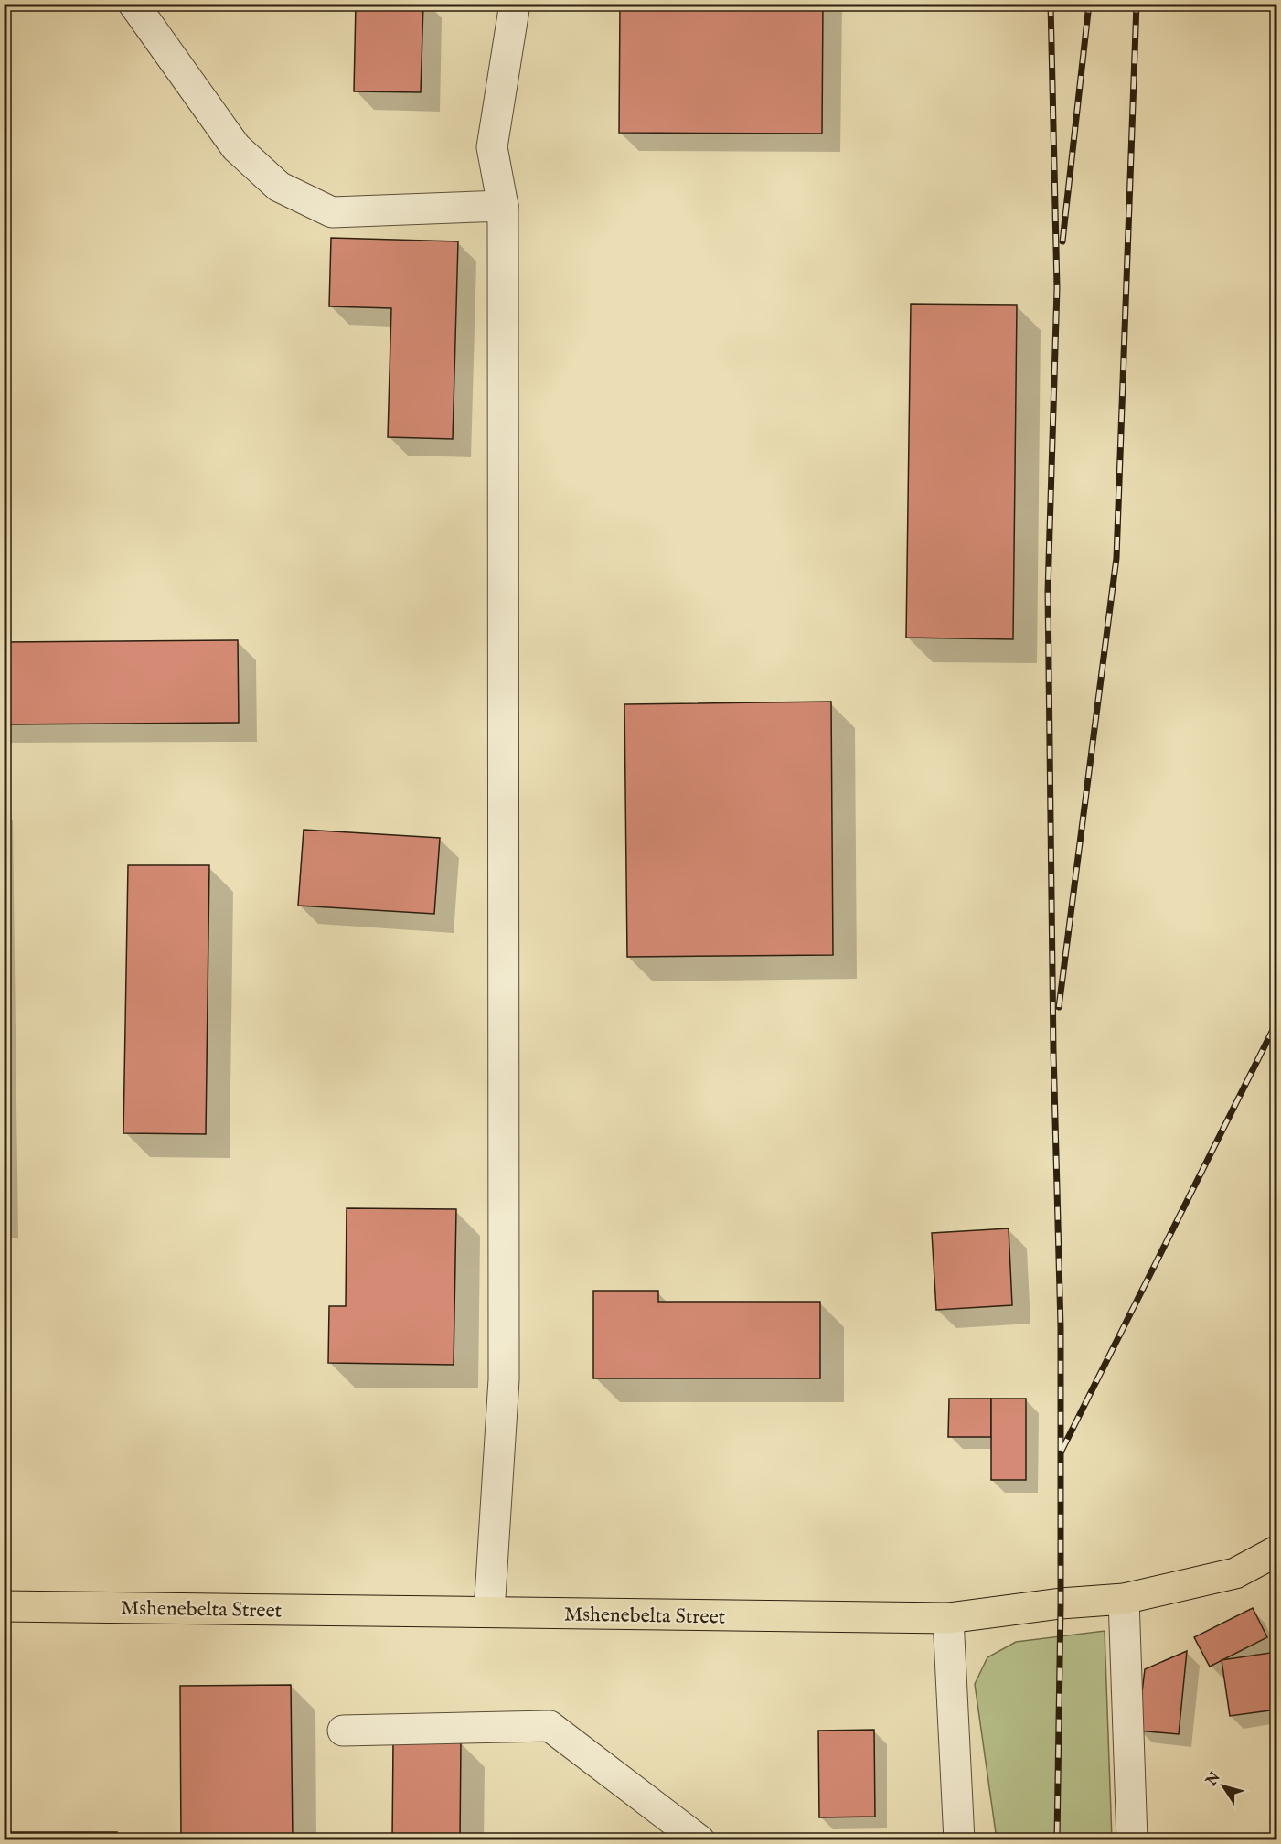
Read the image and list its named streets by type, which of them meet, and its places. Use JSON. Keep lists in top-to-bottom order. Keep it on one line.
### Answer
{"streets":{"main road":["Mshenebelta Street"]},"north":"top left"}
